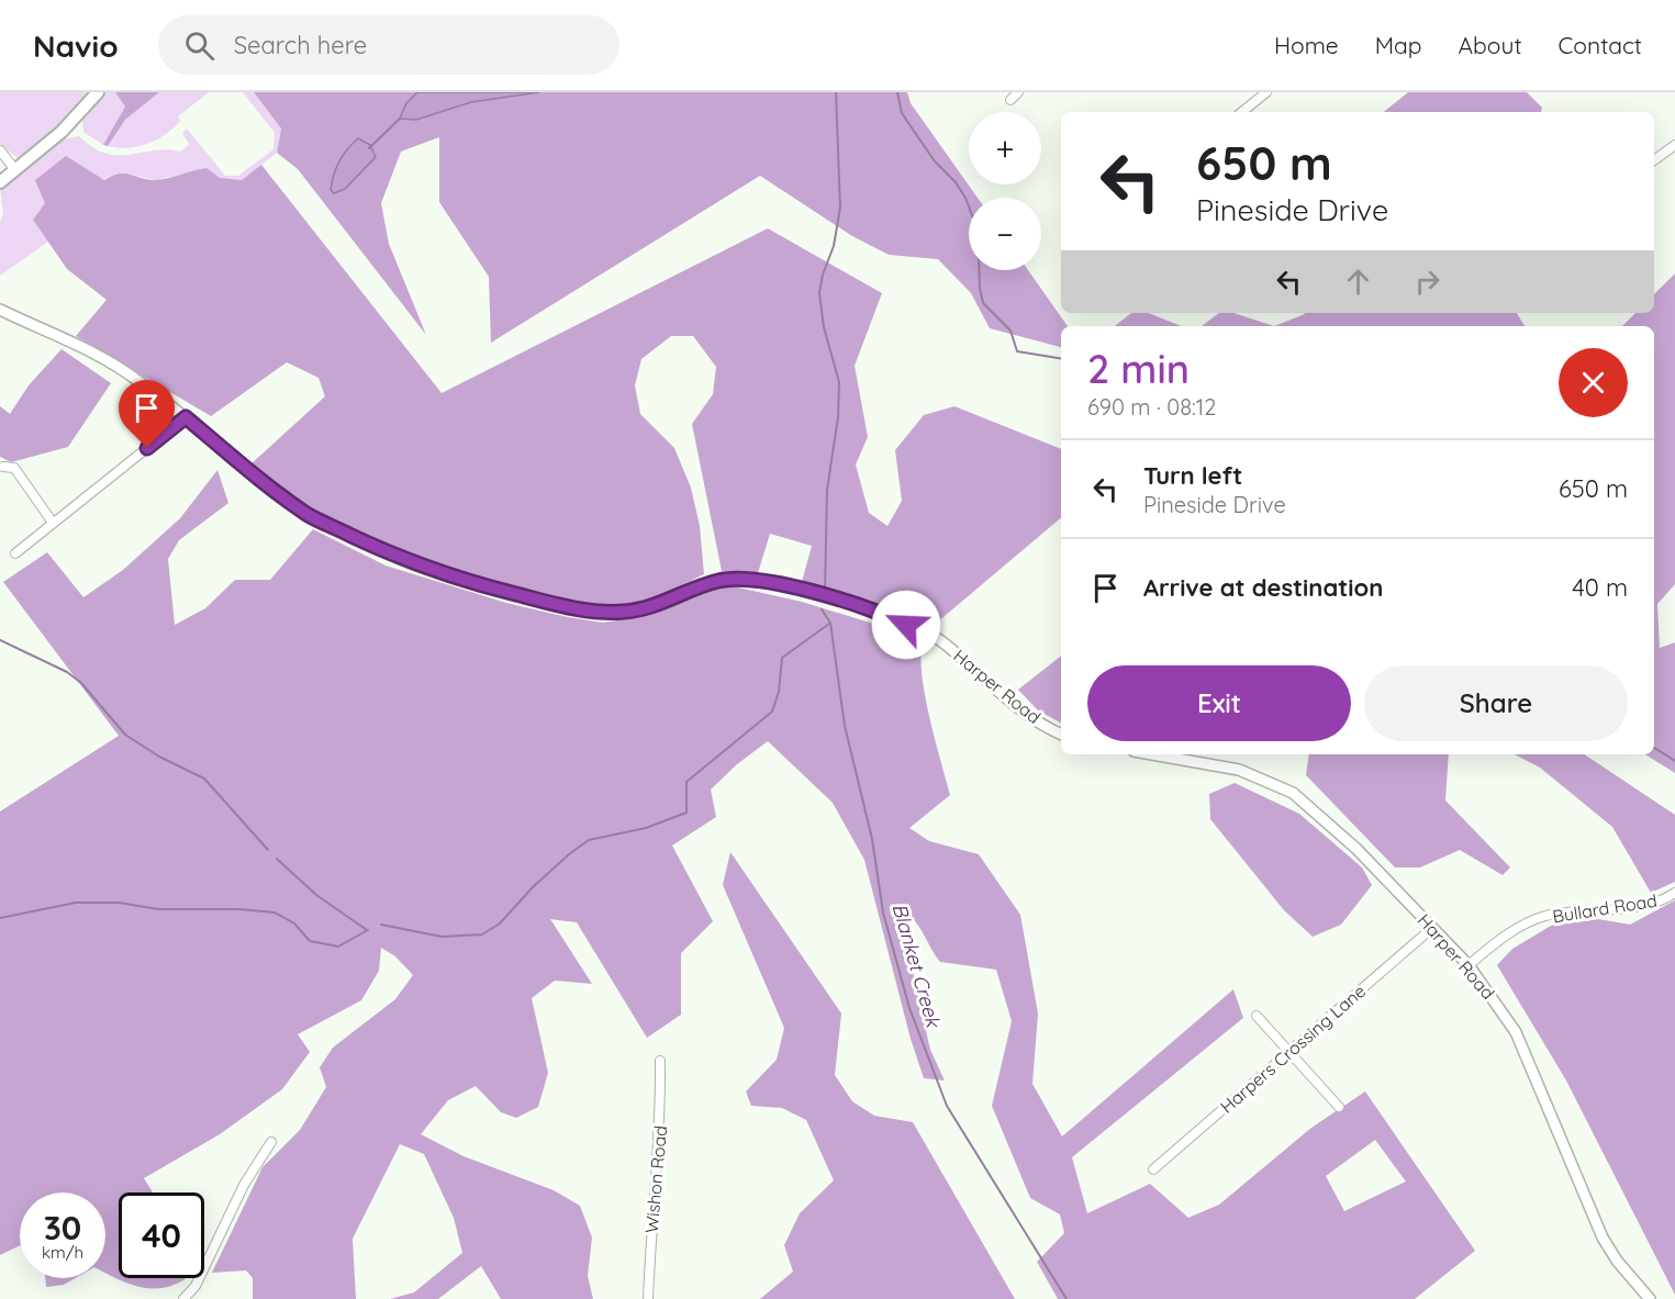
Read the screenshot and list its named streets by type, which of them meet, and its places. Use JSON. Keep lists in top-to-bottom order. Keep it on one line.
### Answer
{"streets":{"street":["Harper Road","Bullard Road","Harpers Crossing Lane","Wishon Road"]},"crossings":[["Harper Road","Bullard Road"],["Harper Road","Harpers Crossing Lane"]],"water":["Blanket Creek"],"page":{"header":"Navio","search":"Search here","nav":["Home","Map","About","Contact"],"map_buttons":["+","−"],"turn":["650 m","Pineside Drive"],"heading":["2 min","690 m · 08:12"],"list":[{"name":"Turn left","note":"Pineside Drive","value":"650 m"},{"name":"Arrive at destination","value":"40 m"}],"buttons":["Exit","Share"],"speed":"30 km/h","limit":"40"}}
